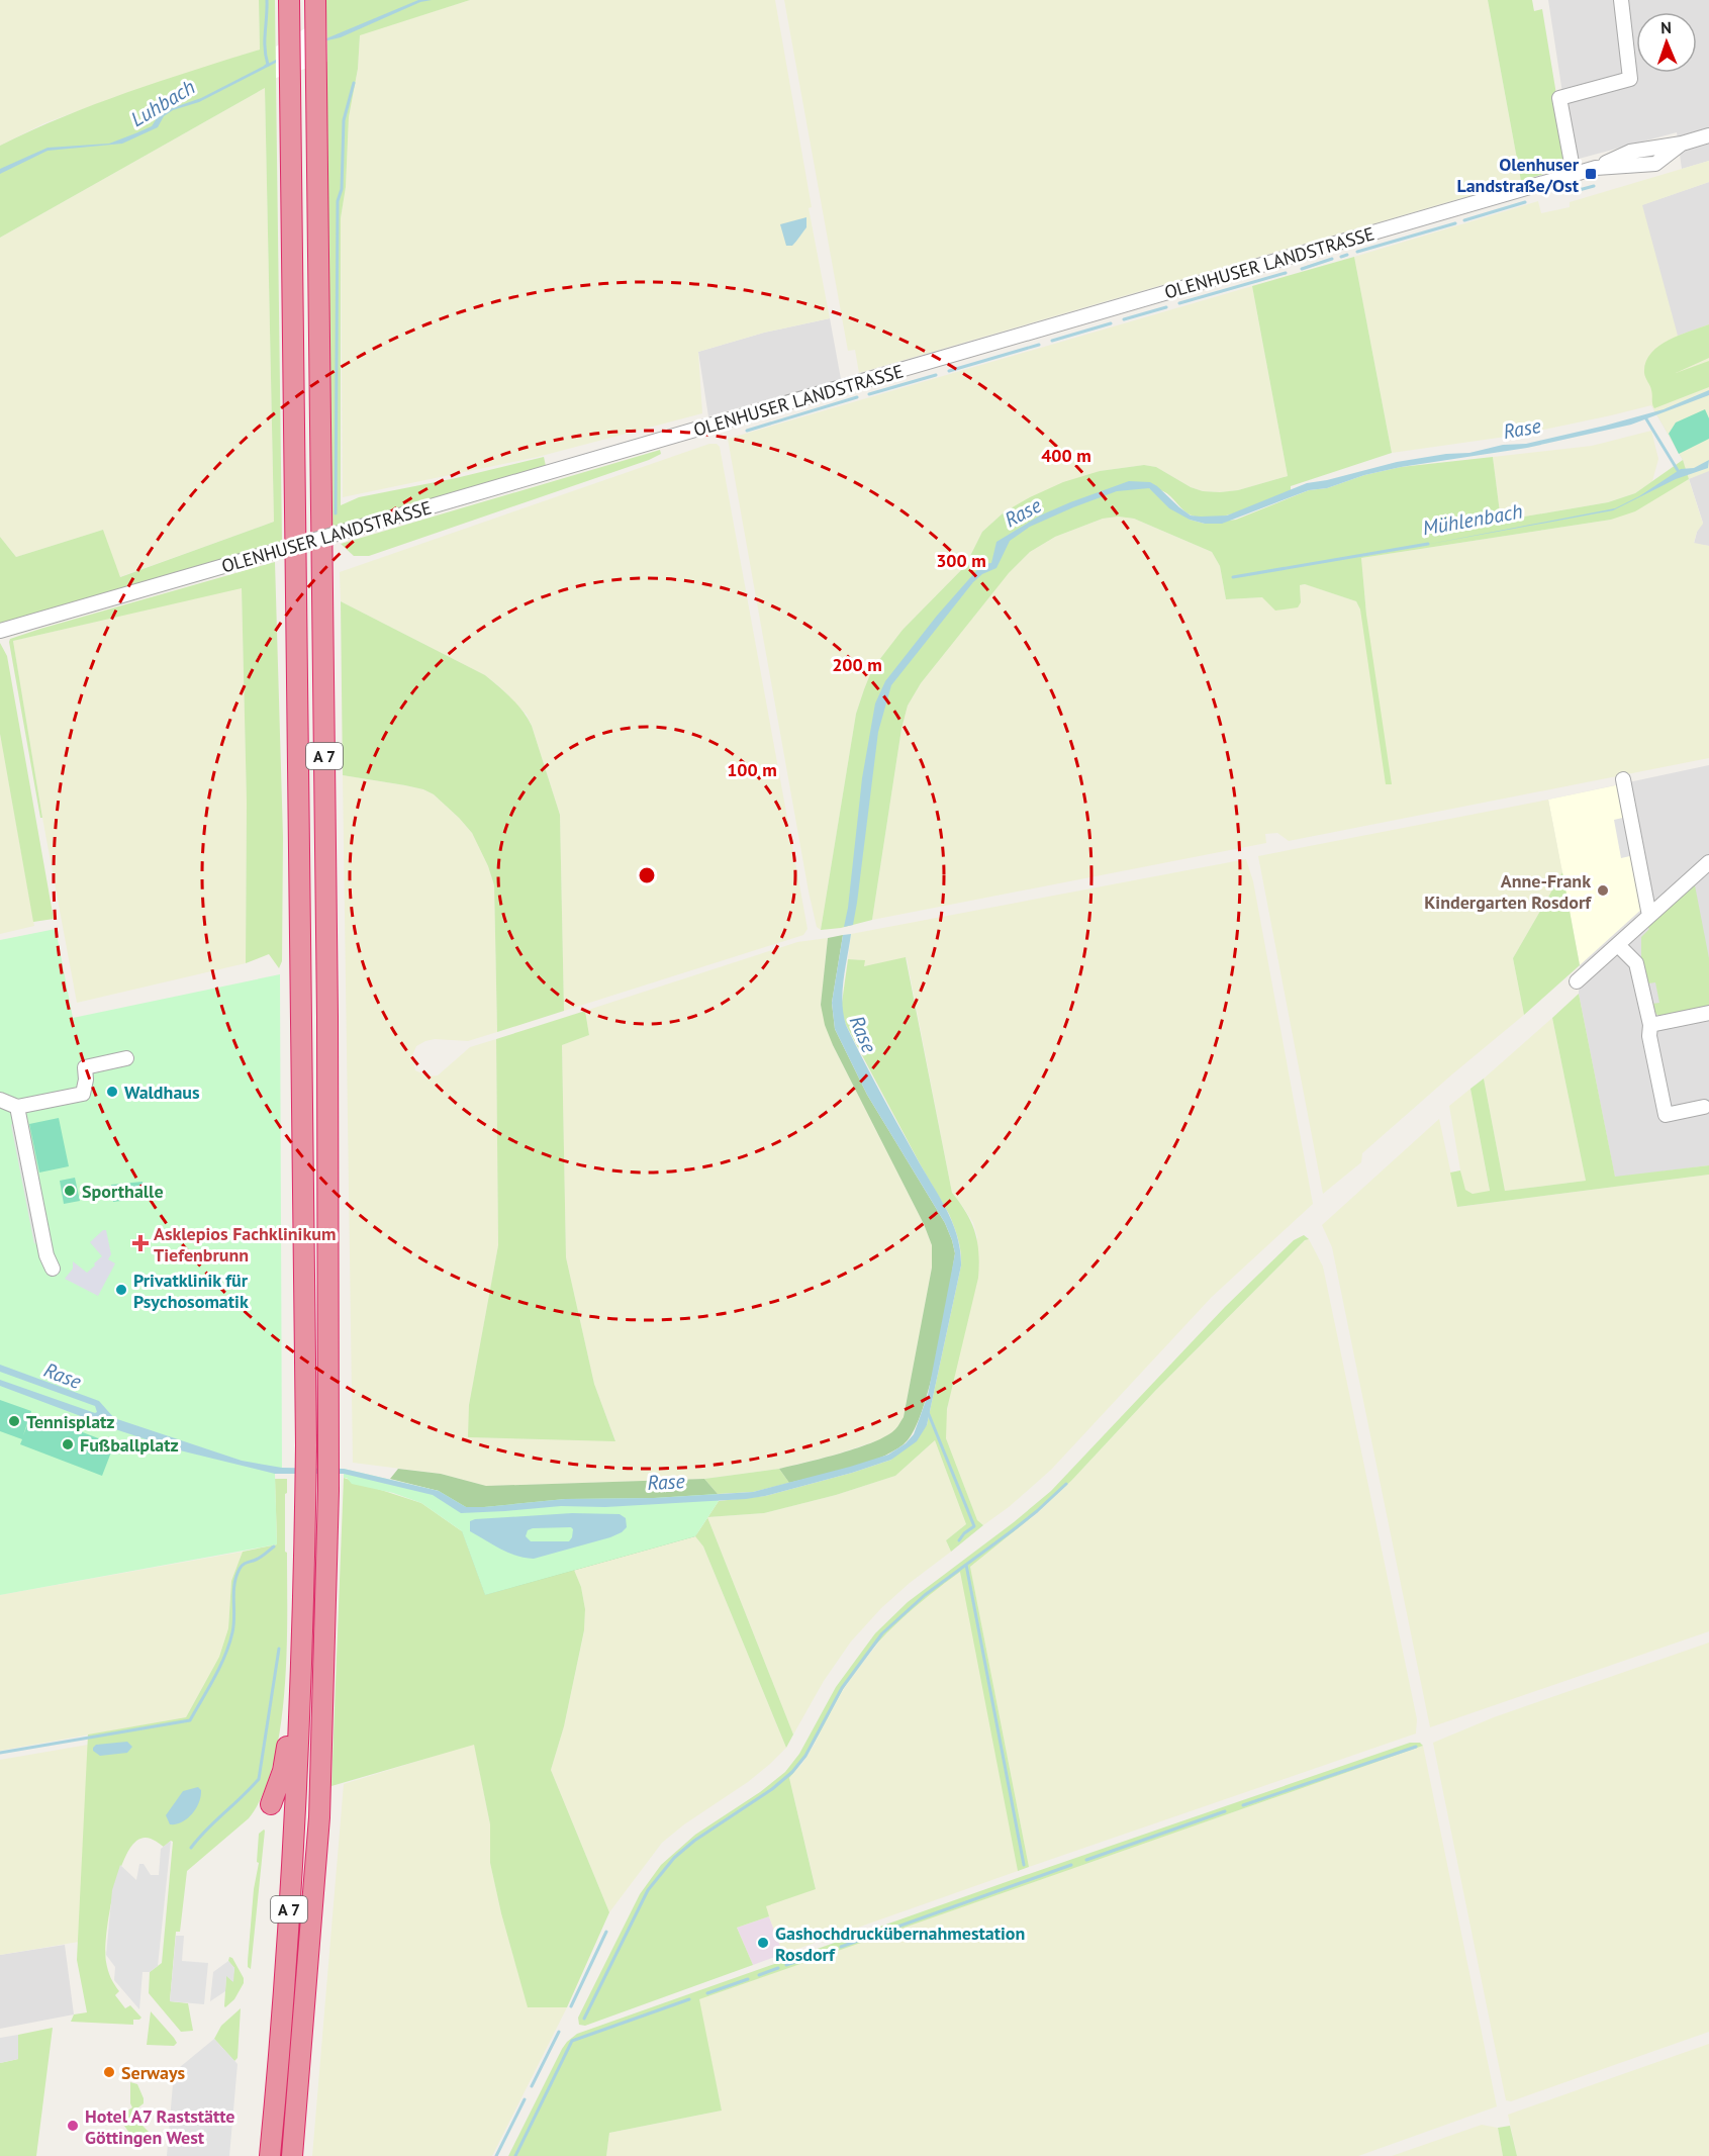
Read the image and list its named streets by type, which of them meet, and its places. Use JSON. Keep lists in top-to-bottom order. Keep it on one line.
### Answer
{"streets":{"highway":["A 7"],"street":["OLENHUSER LANDSTRASSE"]},"water":["Luhbach","Rase","Mühlenbach"],"places":{"transit":["Olenhuser Landstraße/Ost"],"other":["Anne-Frank Kindergarten Rosdorf","Waldhaus","Sporthalle","Privatklinik für Psychosomatik","Tennisplatz","Fußballplatz","Gashochdruckübernahmestation Rosdorf","Serways","Hotel A7 Raststätte Göttingen West"],"health":["Asklepios Fachklinikum Tiefenbrunn"]},"north":"top","rings":["400 m","300 m","200 m","100 m"]}
